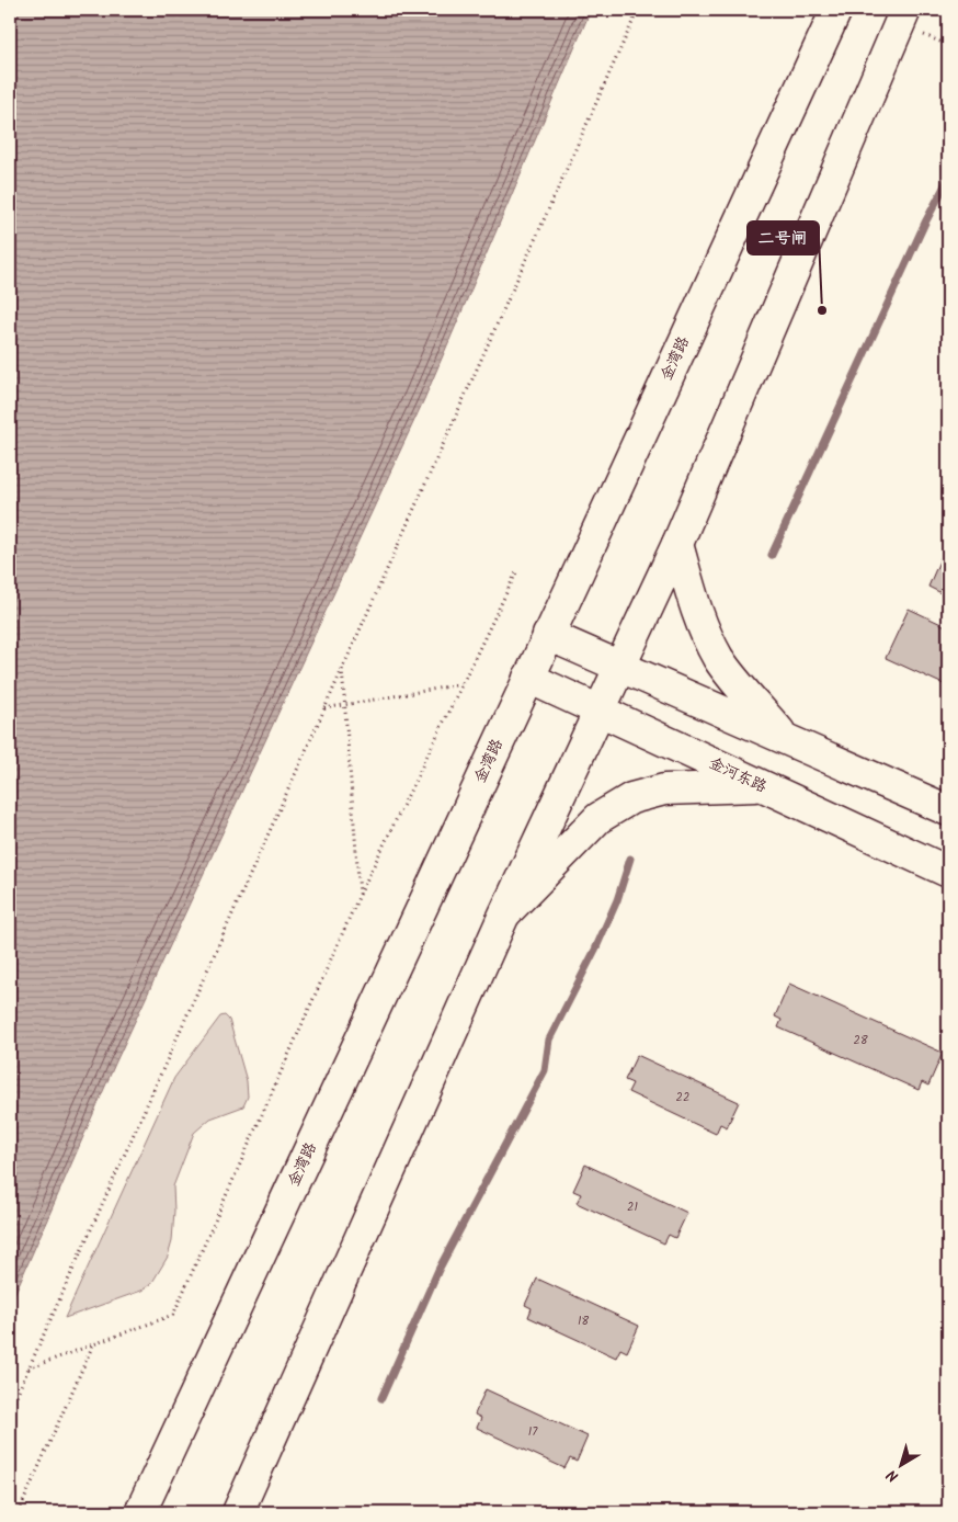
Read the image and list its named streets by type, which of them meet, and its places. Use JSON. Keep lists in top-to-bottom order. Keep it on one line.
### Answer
{"streets":{"main road":["金湾路","金河东路"]},"crossings":[["金湾路","金河东路"]],"places":["二号闸"],"house_numbers":["28","22","21","18","17"],"north":"bottom left"}
